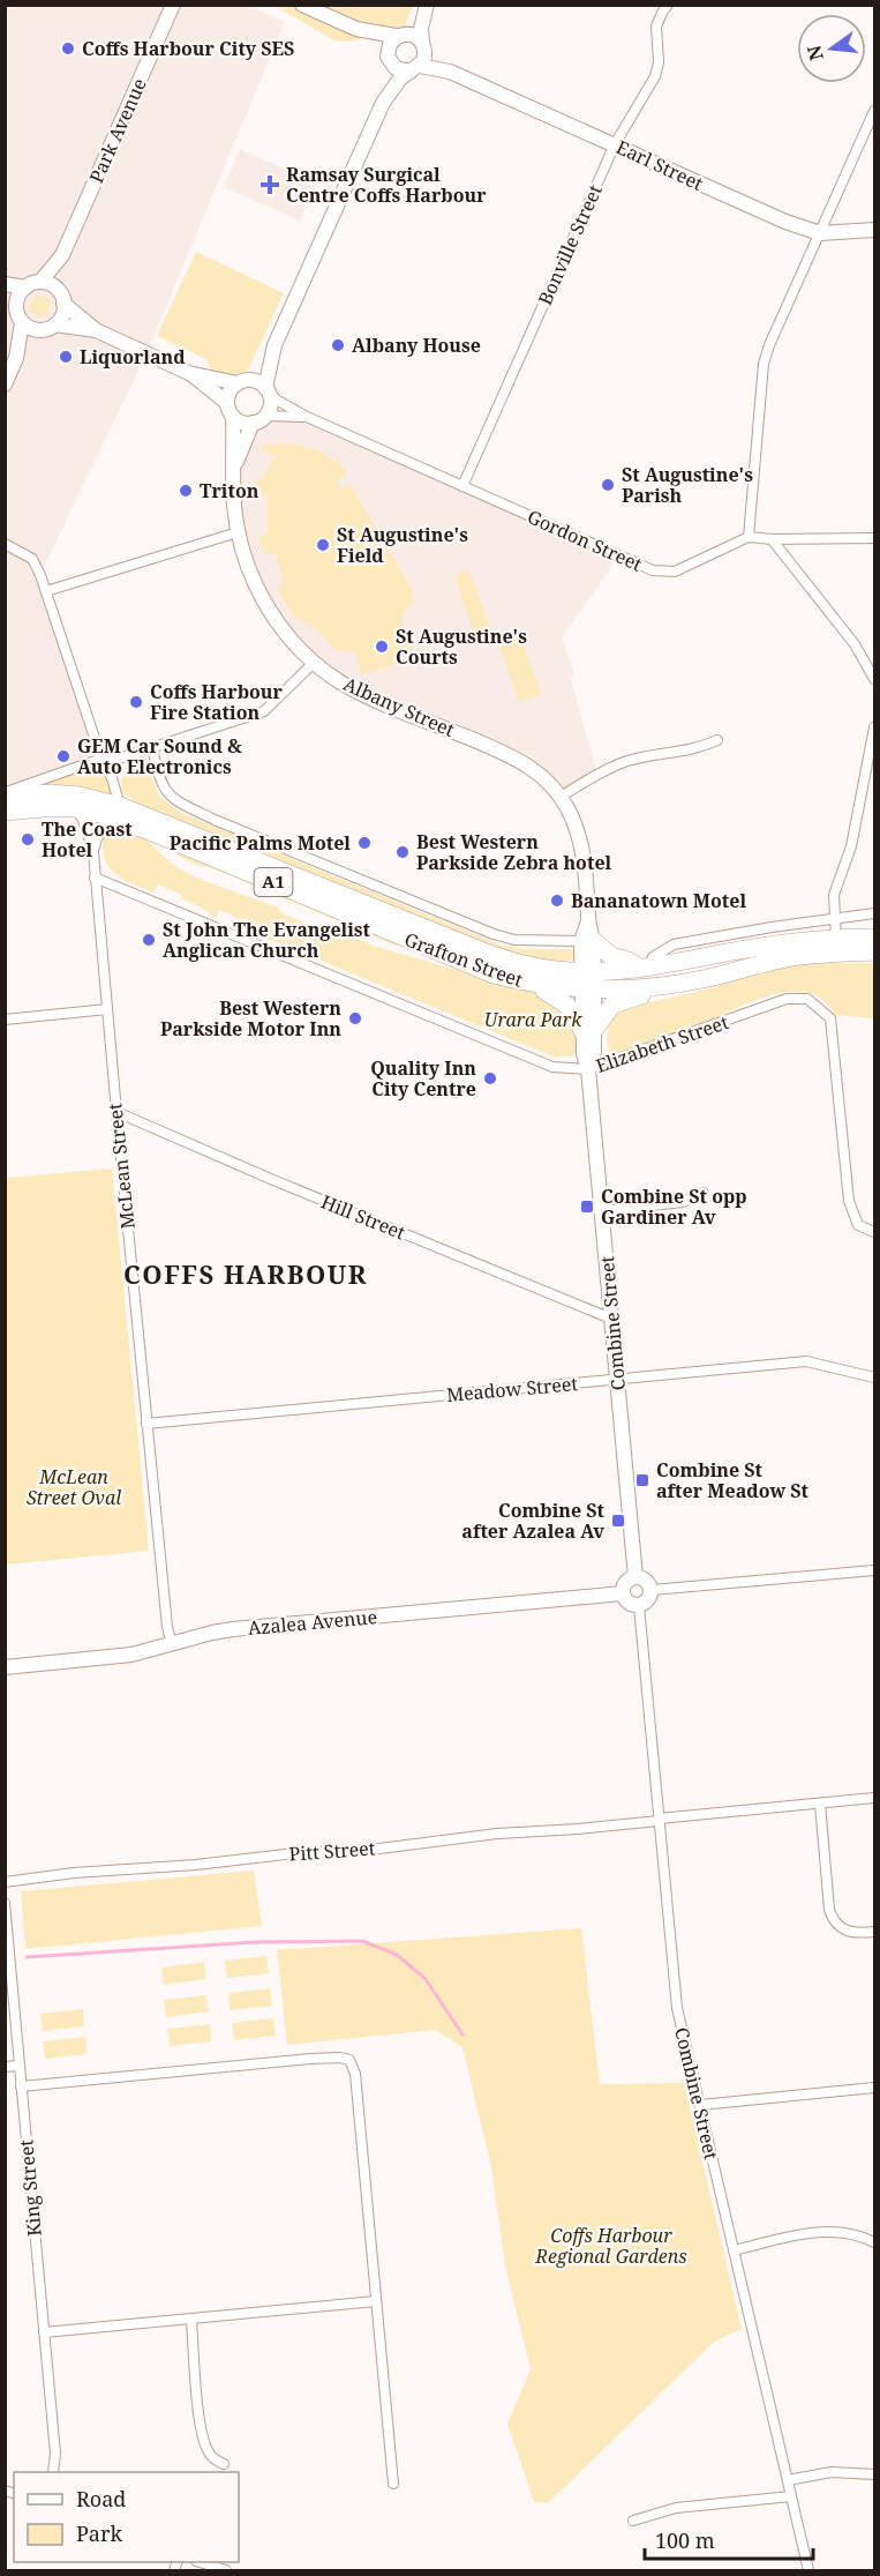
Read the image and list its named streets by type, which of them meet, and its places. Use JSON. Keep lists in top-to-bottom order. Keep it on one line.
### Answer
{"streets":{"highway":["A1","Grafton Street"],"street":["Park Avenue","Earl Street","Bonville Street","Gordon Street","Albany Street","Elizabeth Street","McLean Street","Hill Street","Combine Street","Meadow Street","Azalea Avenue","Pitt Street","King Street"]},"crossings":[["Earl Street","Bonville Street"],["Bonville Street","Gordon Street"],["Gordon Street","Albany Street"],["Albany Street","Grafton Street"],["Albany Street","Combine Street"],["A1","Grafton Street"],["Grafton Street","McLean Street"],["Grafton Street","Combine Street"],["Elizabeth Street","McLean Street"],["Elizabeth Street","Combine Street"],["McLean Street","Hill Street"],["McLean Street","Meadow Street"],["McLean Street","Azalea Avenue"],["Hill Street","Combine Street"],["Combine Street","Meadow Street"],["Combine Street","Azalea Avenue"],["Combine Street","Pitt Street"]],"districts":["COFFS HARBOUR"],"parks":["Urara Park","McLean Street Oval","Coffs Harbour Regional Gardens"],"places":{"other":["Coffs Harbour City SES","Albany House","Liquorland","St Augustine's Parish","Triton","St Augustine's Field","St Augustine's Courts","Coffs Harbour Fire Station","GEM Car Sound & Auto Electronics","The Coast Hotel","Pacific Palms Motel","Best Western Parkside Zebra hotel","Bananatown Motel","St John The Evangelist Anglican Church","Best Western Parkside Motor Inn","Quality Inn City Centre"],"health":["Ramsay Surgical Centre Coffs Harbour"],"transit":["Combine St opp Gardiner Av","Combine St after Meadow St","Combine St after Azalea Av"]},"legend":["Road","Park"],"scale_bar":"100 m","north":"left"}
